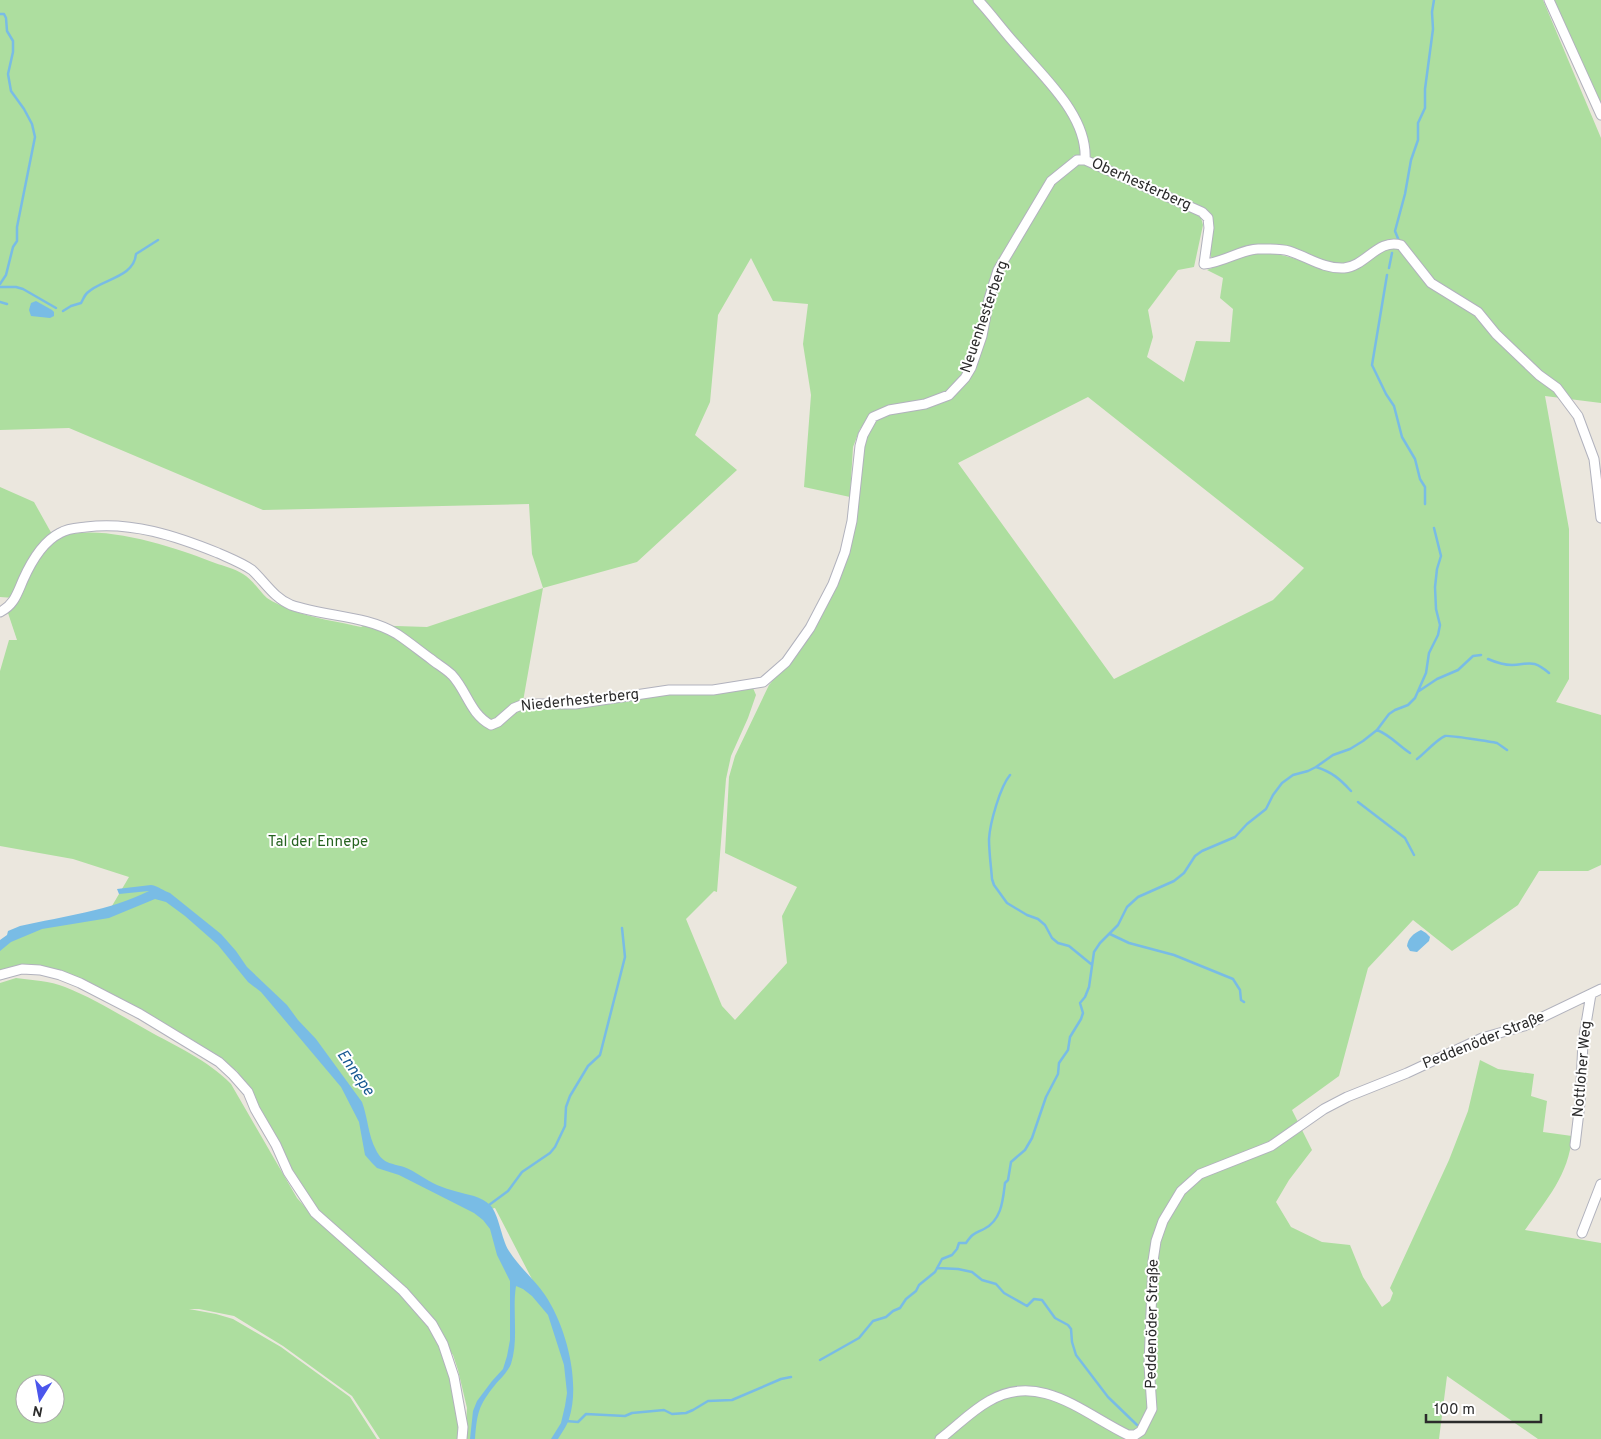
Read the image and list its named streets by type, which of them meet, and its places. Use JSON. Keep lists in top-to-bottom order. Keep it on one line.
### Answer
{"streets":{"street":["Oberhesterberg","Neuenhesterberg","Niederhesterberg","Peddenöder Straße","Nottloher Weg"]},"crossings":[["Oberhesterberg","Neuenhesterberg"],["Neuenhesterberg","Niederhesterberg"],["Peddenöder Straße","Nottloher Weg"]],"water":["Ennepe"],"parks":["Tal der Ennepe"],"scale_bar":"100 m","north":"bottom"}
